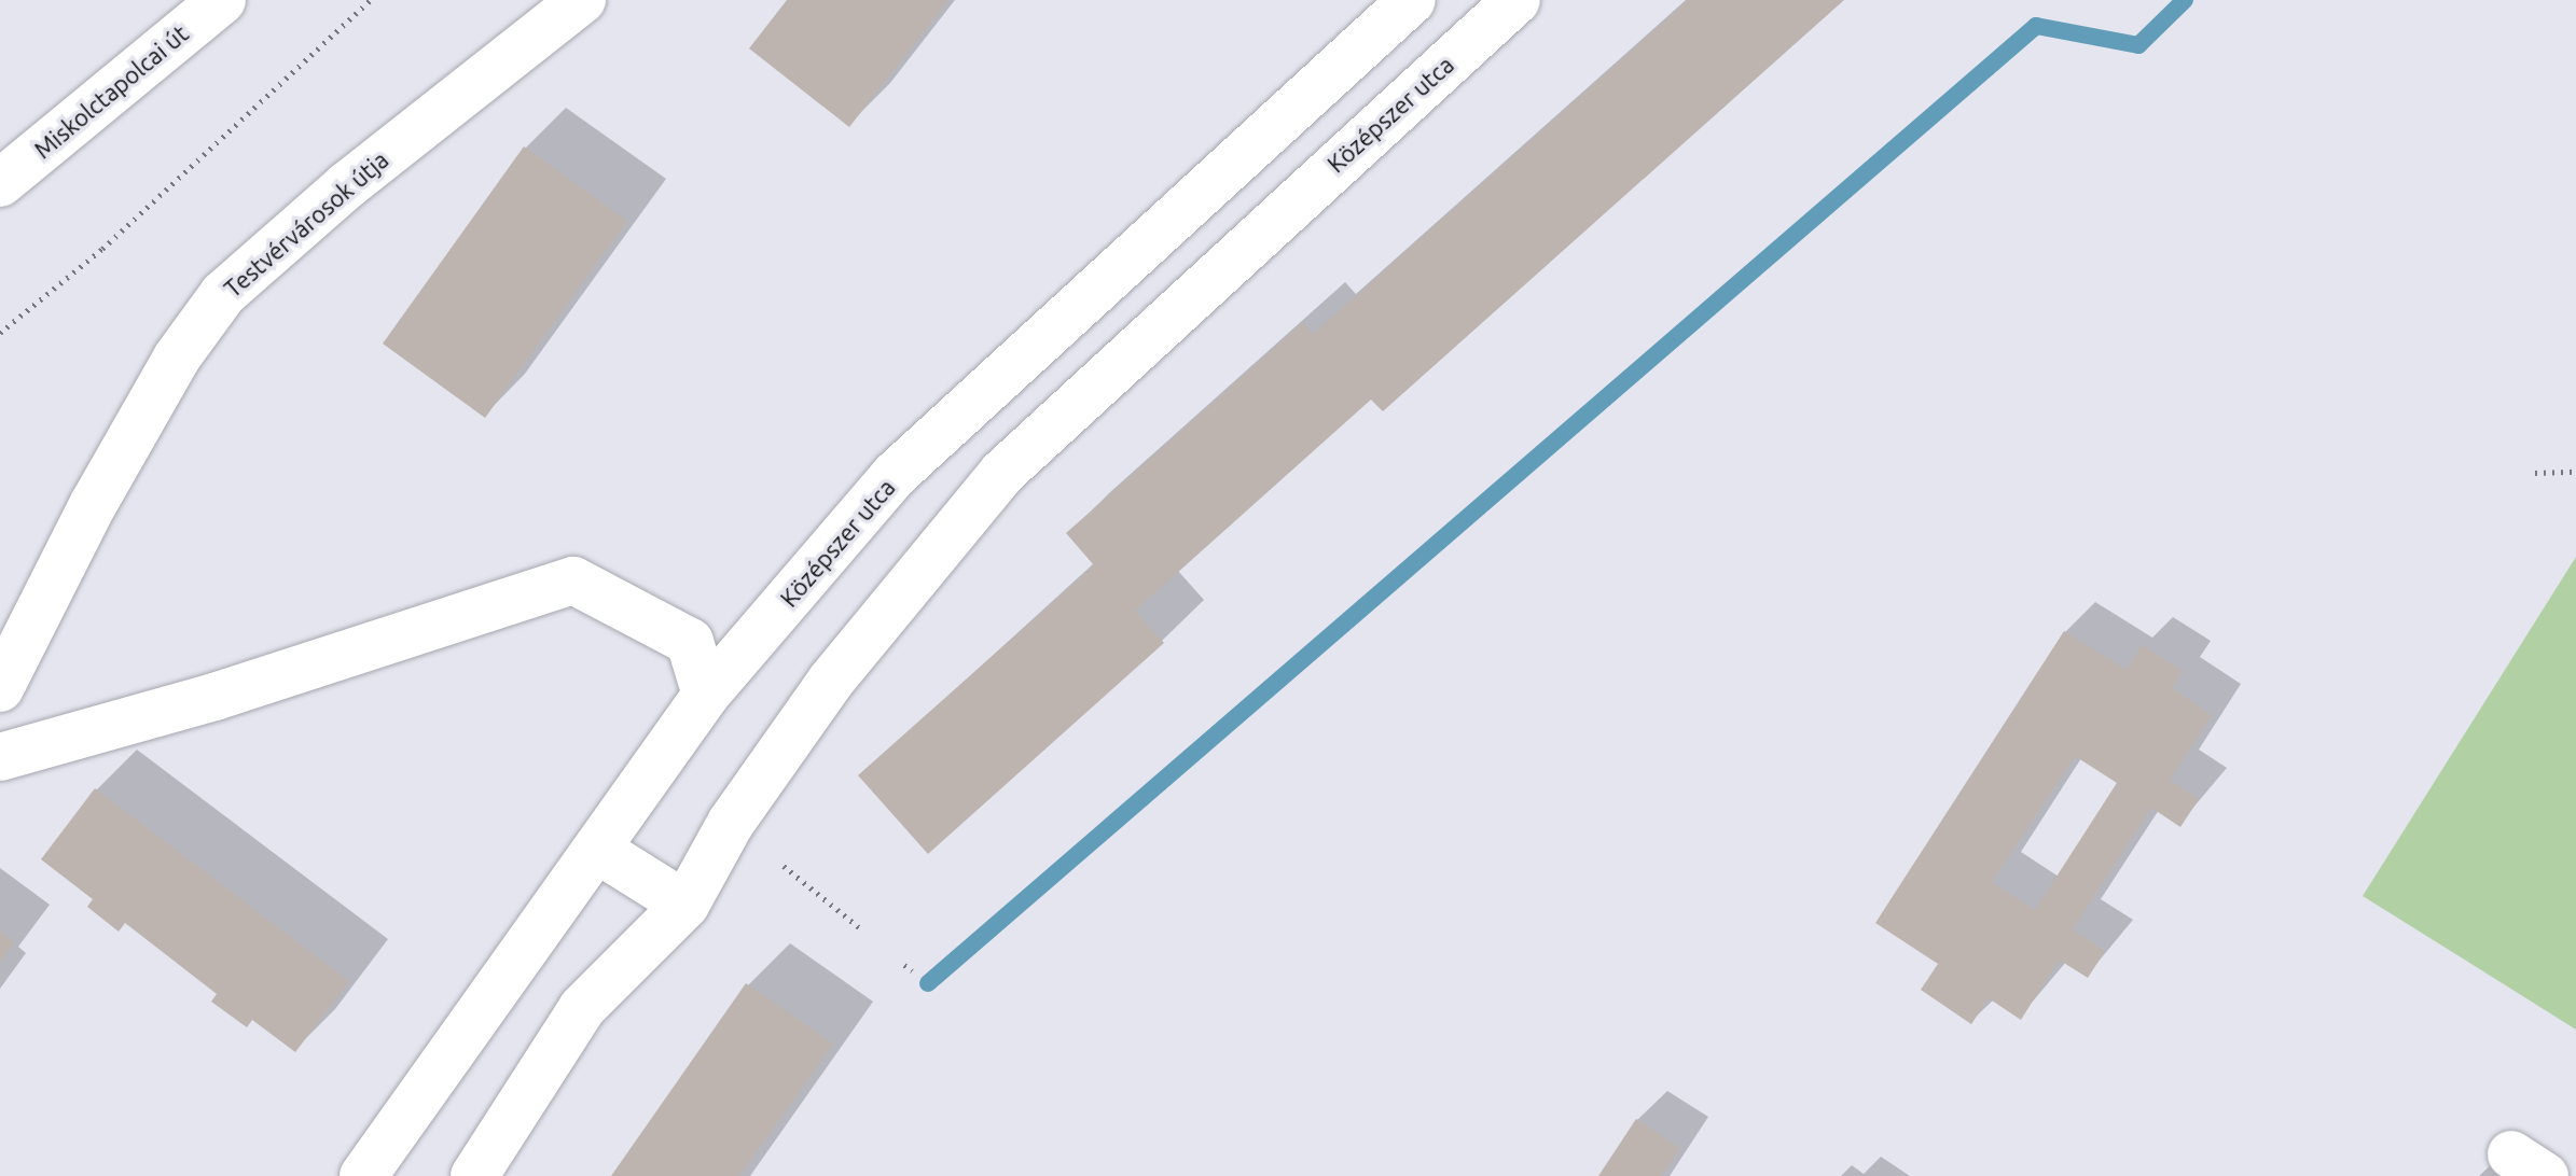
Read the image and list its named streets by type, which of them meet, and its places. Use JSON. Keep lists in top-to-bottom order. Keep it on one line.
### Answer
{"streets":{"street":["Miskolctapolcai út","Középszer utca","Testvérvárosok útja"]}}
